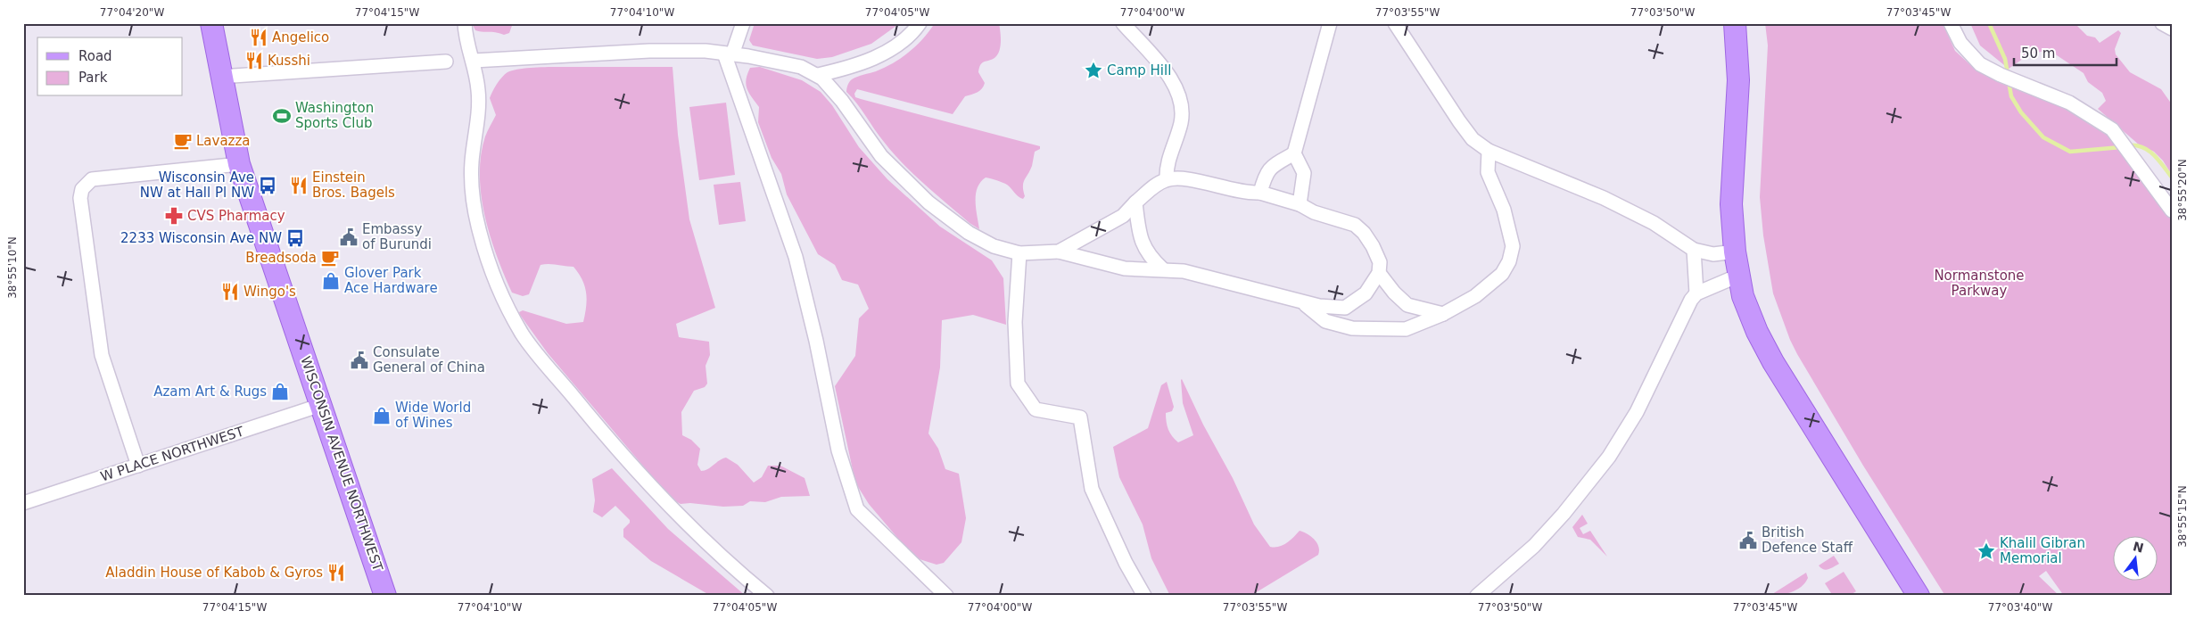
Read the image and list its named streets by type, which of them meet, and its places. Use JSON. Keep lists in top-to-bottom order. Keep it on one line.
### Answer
{"streets":{"main road":["WISCONSIN AVENUE NORTHWEST"],"street":["W PLACE NORTHWEST"]},"crossings":[["W PLACE NORTHWEST","WISCONSIN AVENUE NORTHWEST"]],"parks":["Normanstone Parkway"],"places":{"restaurant":["Angelico","Kusshi","Einstein Bros. Bagels","Wingo's","Aladdin House of Kabob & Gyros"],"place":["Camp Hill","Khalil Gibran Memorial"],"sports":["Washington Sports Club"],"cafe":["Lavazza","Breadsoda"],"bus stop":["Wisconsin Ave NW at Hall Pl NW","2233 Wisconsin Ave NW"],"pharmacy":["CVS Pharmacy"],"public building":["Embassy of Burundi","Consulate General of China","British Defence Staff"],"shop":["Glover Park Ace Hardware","Azam Art & Rugs","Wide World of Wines"]},"legend":["Road","Park"],"scale_bar":"50 m","north":"top","coordinates":["77°04'20\"W","77°04'15\"W","77°04'10\"W","77°04'05\"W","77°04'00\"W","77°03'55\"W","77°03'50\"W","77°03'45\"W","38°55'20\"N","38°55'10\"N","38°55'15\"N","77°03'40\"W"]}
